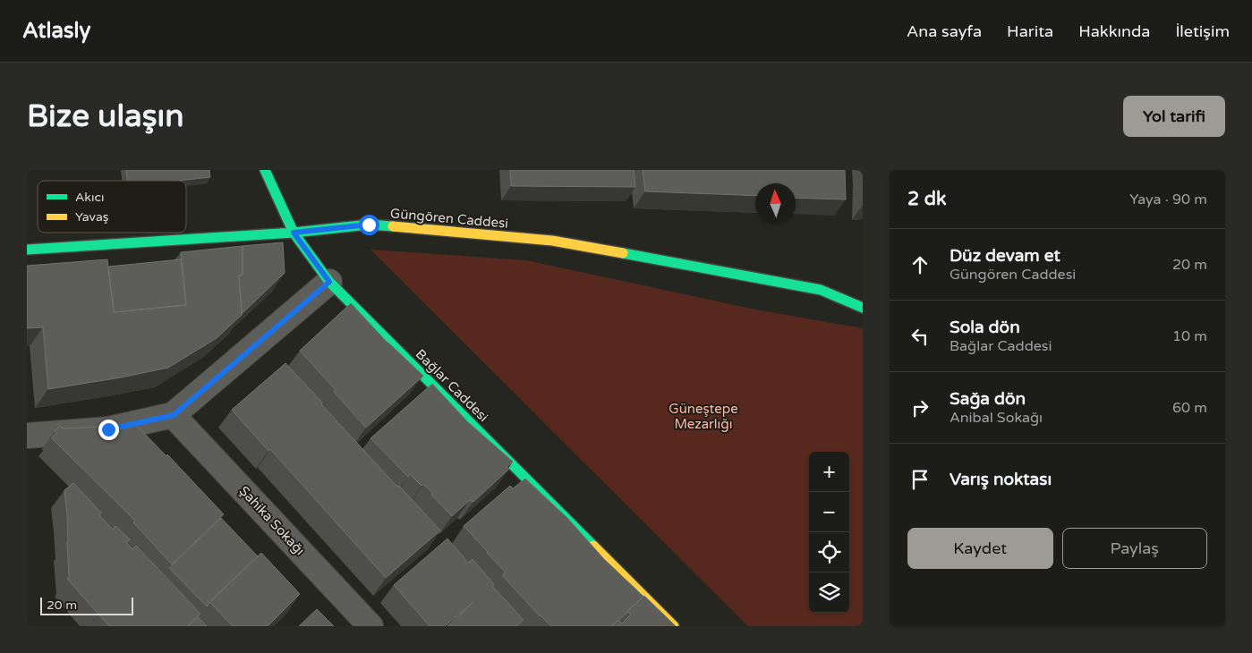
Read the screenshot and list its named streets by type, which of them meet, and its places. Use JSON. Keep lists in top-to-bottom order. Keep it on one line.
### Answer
{"streets":{"street":["Güngören Caddesi","Bağlar Caddesi","Şahika Sokağı"]},"crossings":[["Güngören Caddesi","Bağlar Caddesi"]],"parks":["Güneştepe Mezarlığı"],"legend":["Akıcı","Yavaş"],"scale_bar":"20 m","north":"top","page":{"header":"Atlasly","nav":["Ana sayfa","Harita","Hakkında","İletişim"],"buttons":["Yol tarifi",["Kaydet","Paylaş"]],"title":"Bize ulaşın","heading":["2 dk","Yaya · 90 m"],"list":[["Düz devam et","Güngören Caddesi","20 m"],["Sola dön","Bağlar Caddesi","10 m"],["Sağa dön","Anibal Sokağı","60 m"],"Varış noktası"],"map_buttons":["+","−"],"scale":"20 m"}}
